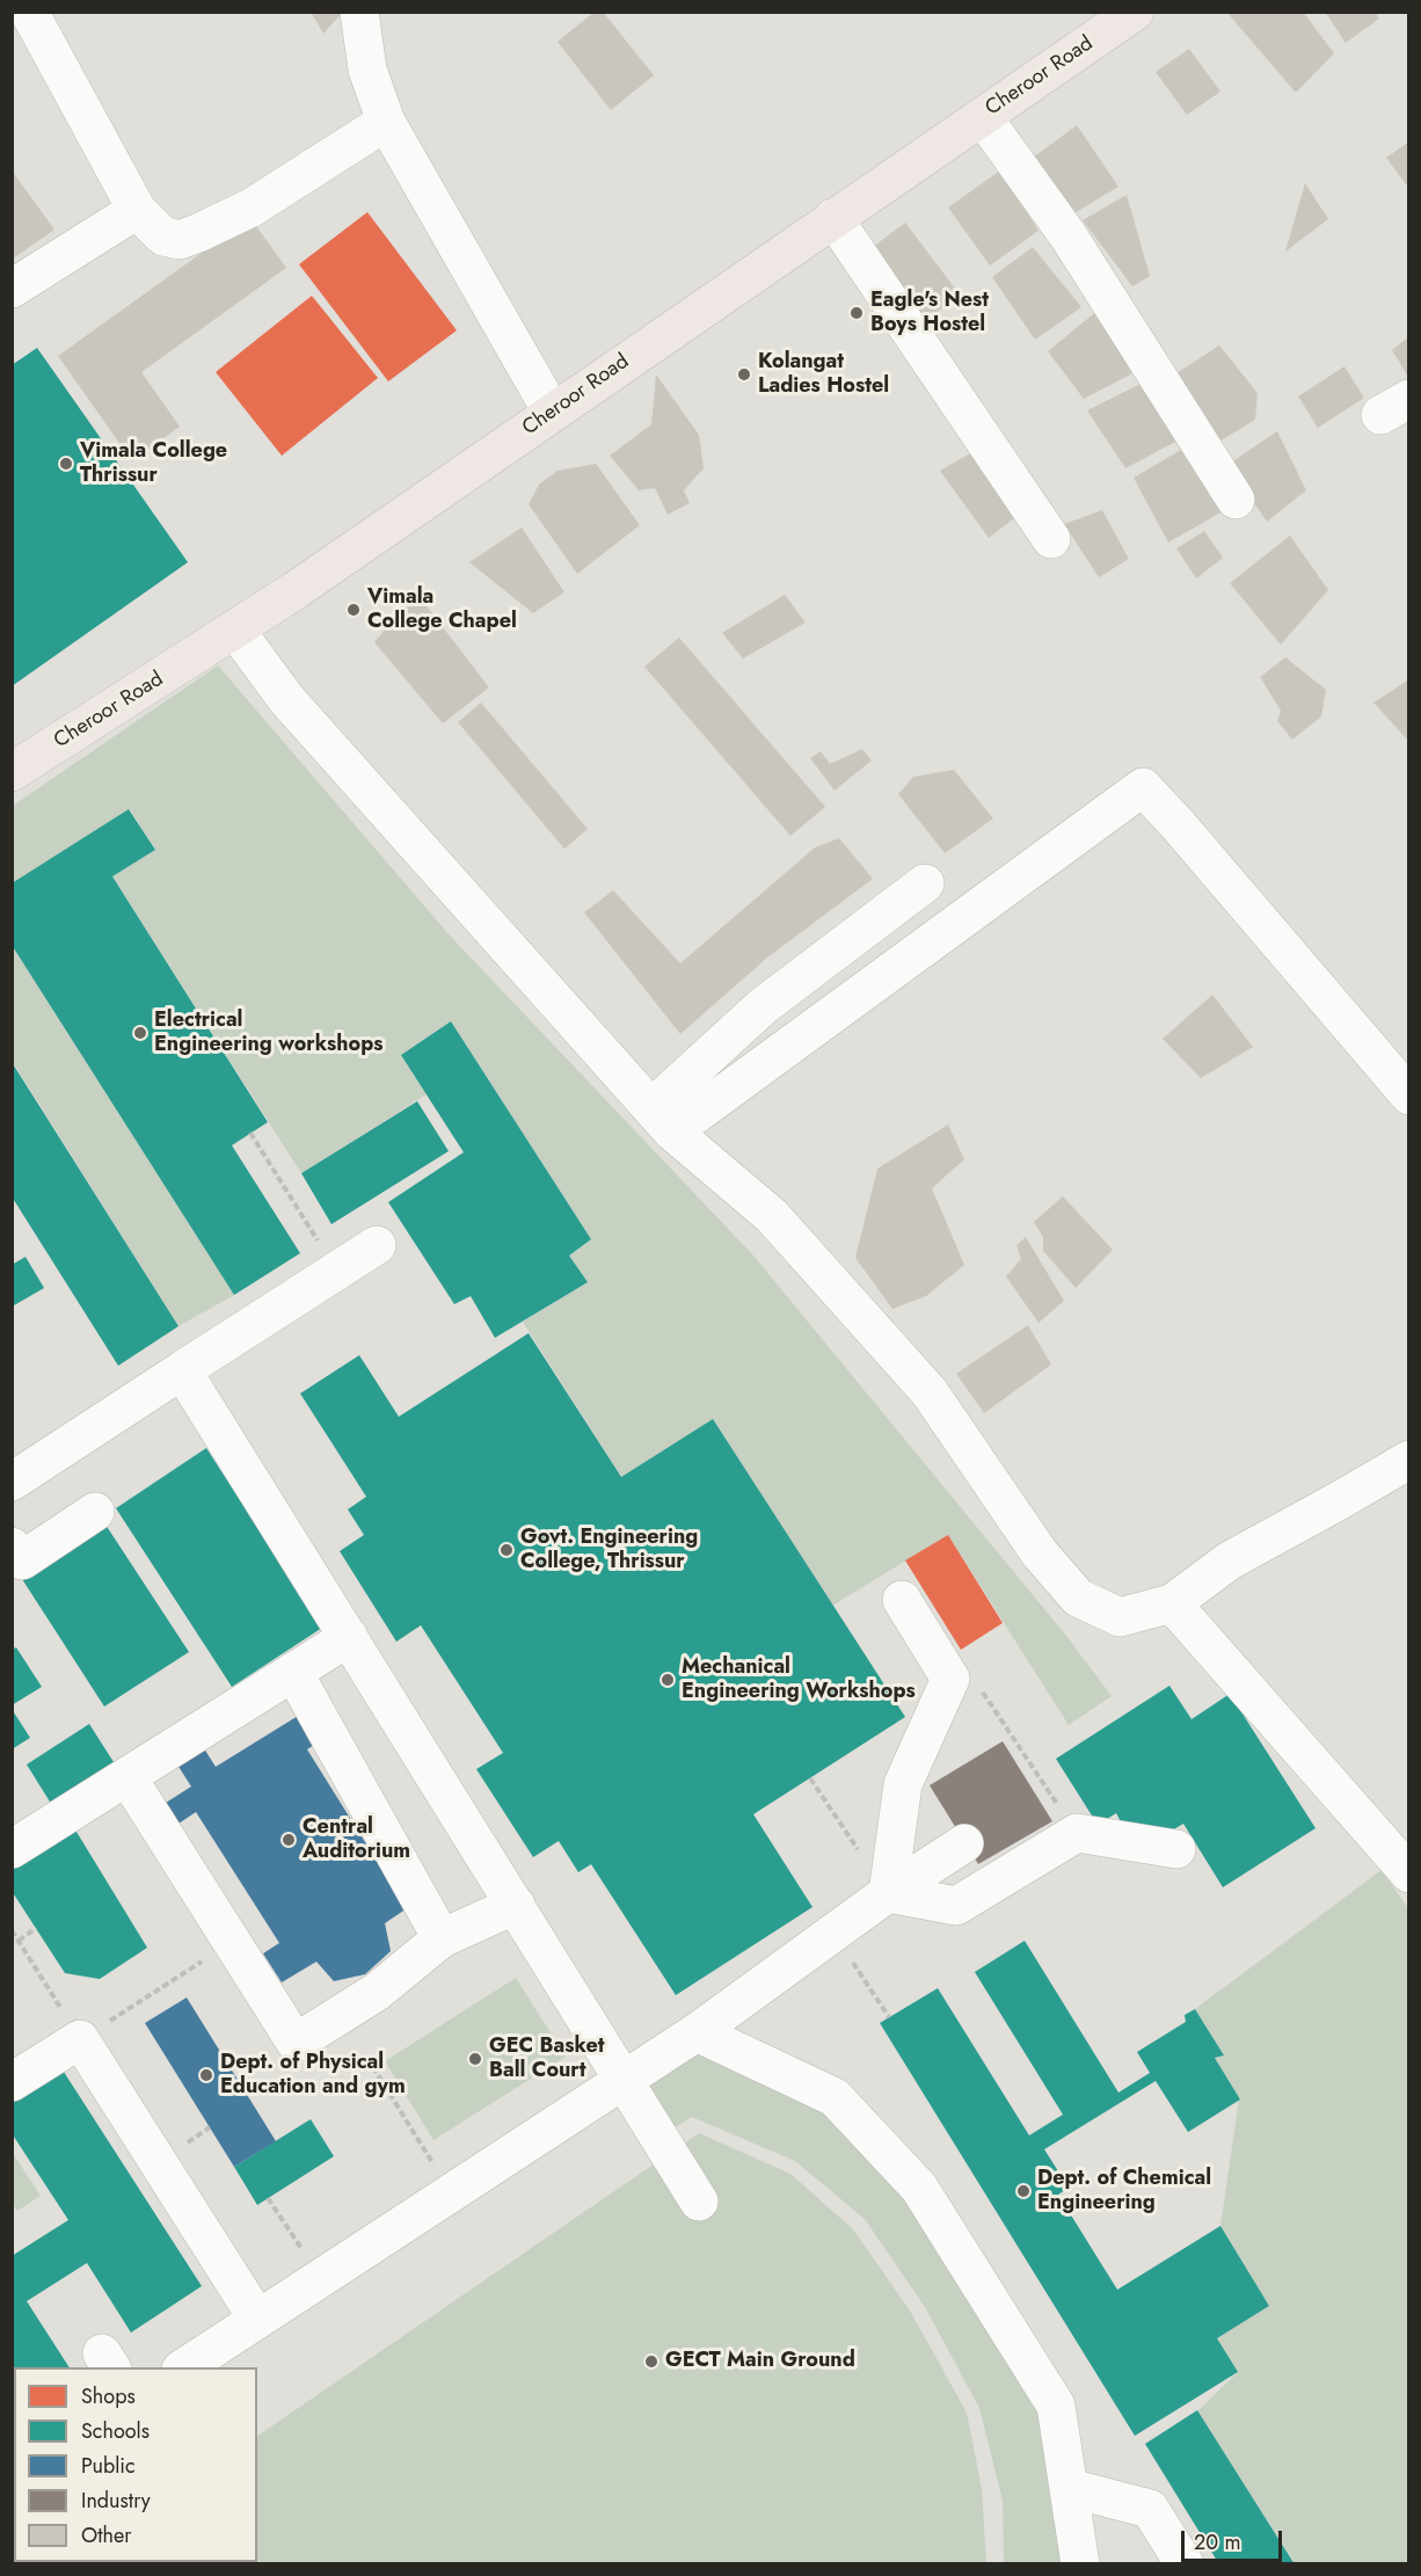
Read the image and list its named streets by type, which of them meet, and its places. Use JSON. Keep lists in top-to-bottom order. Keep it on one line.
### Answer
{"streets":{"main road":["Cheroor Road"]},"places":["Eagle's Nest Boys Hostel","Kolangat Ladies Hostel","Vimala College Thrissur","Vimala College Chapel","Electrical Engineering workshops","Govt. Engineering College, Thrissur","Mechanical Engineering Workshops","Central Auditorium","GEC Basket Ball Court","Dept. of Physical Education and gym","Dept. of Chemical Engineering","GECT Main Ground"],"legend":["Shops","Schools","Public","Industry","Other"],"scale_bar":"20 m"}
